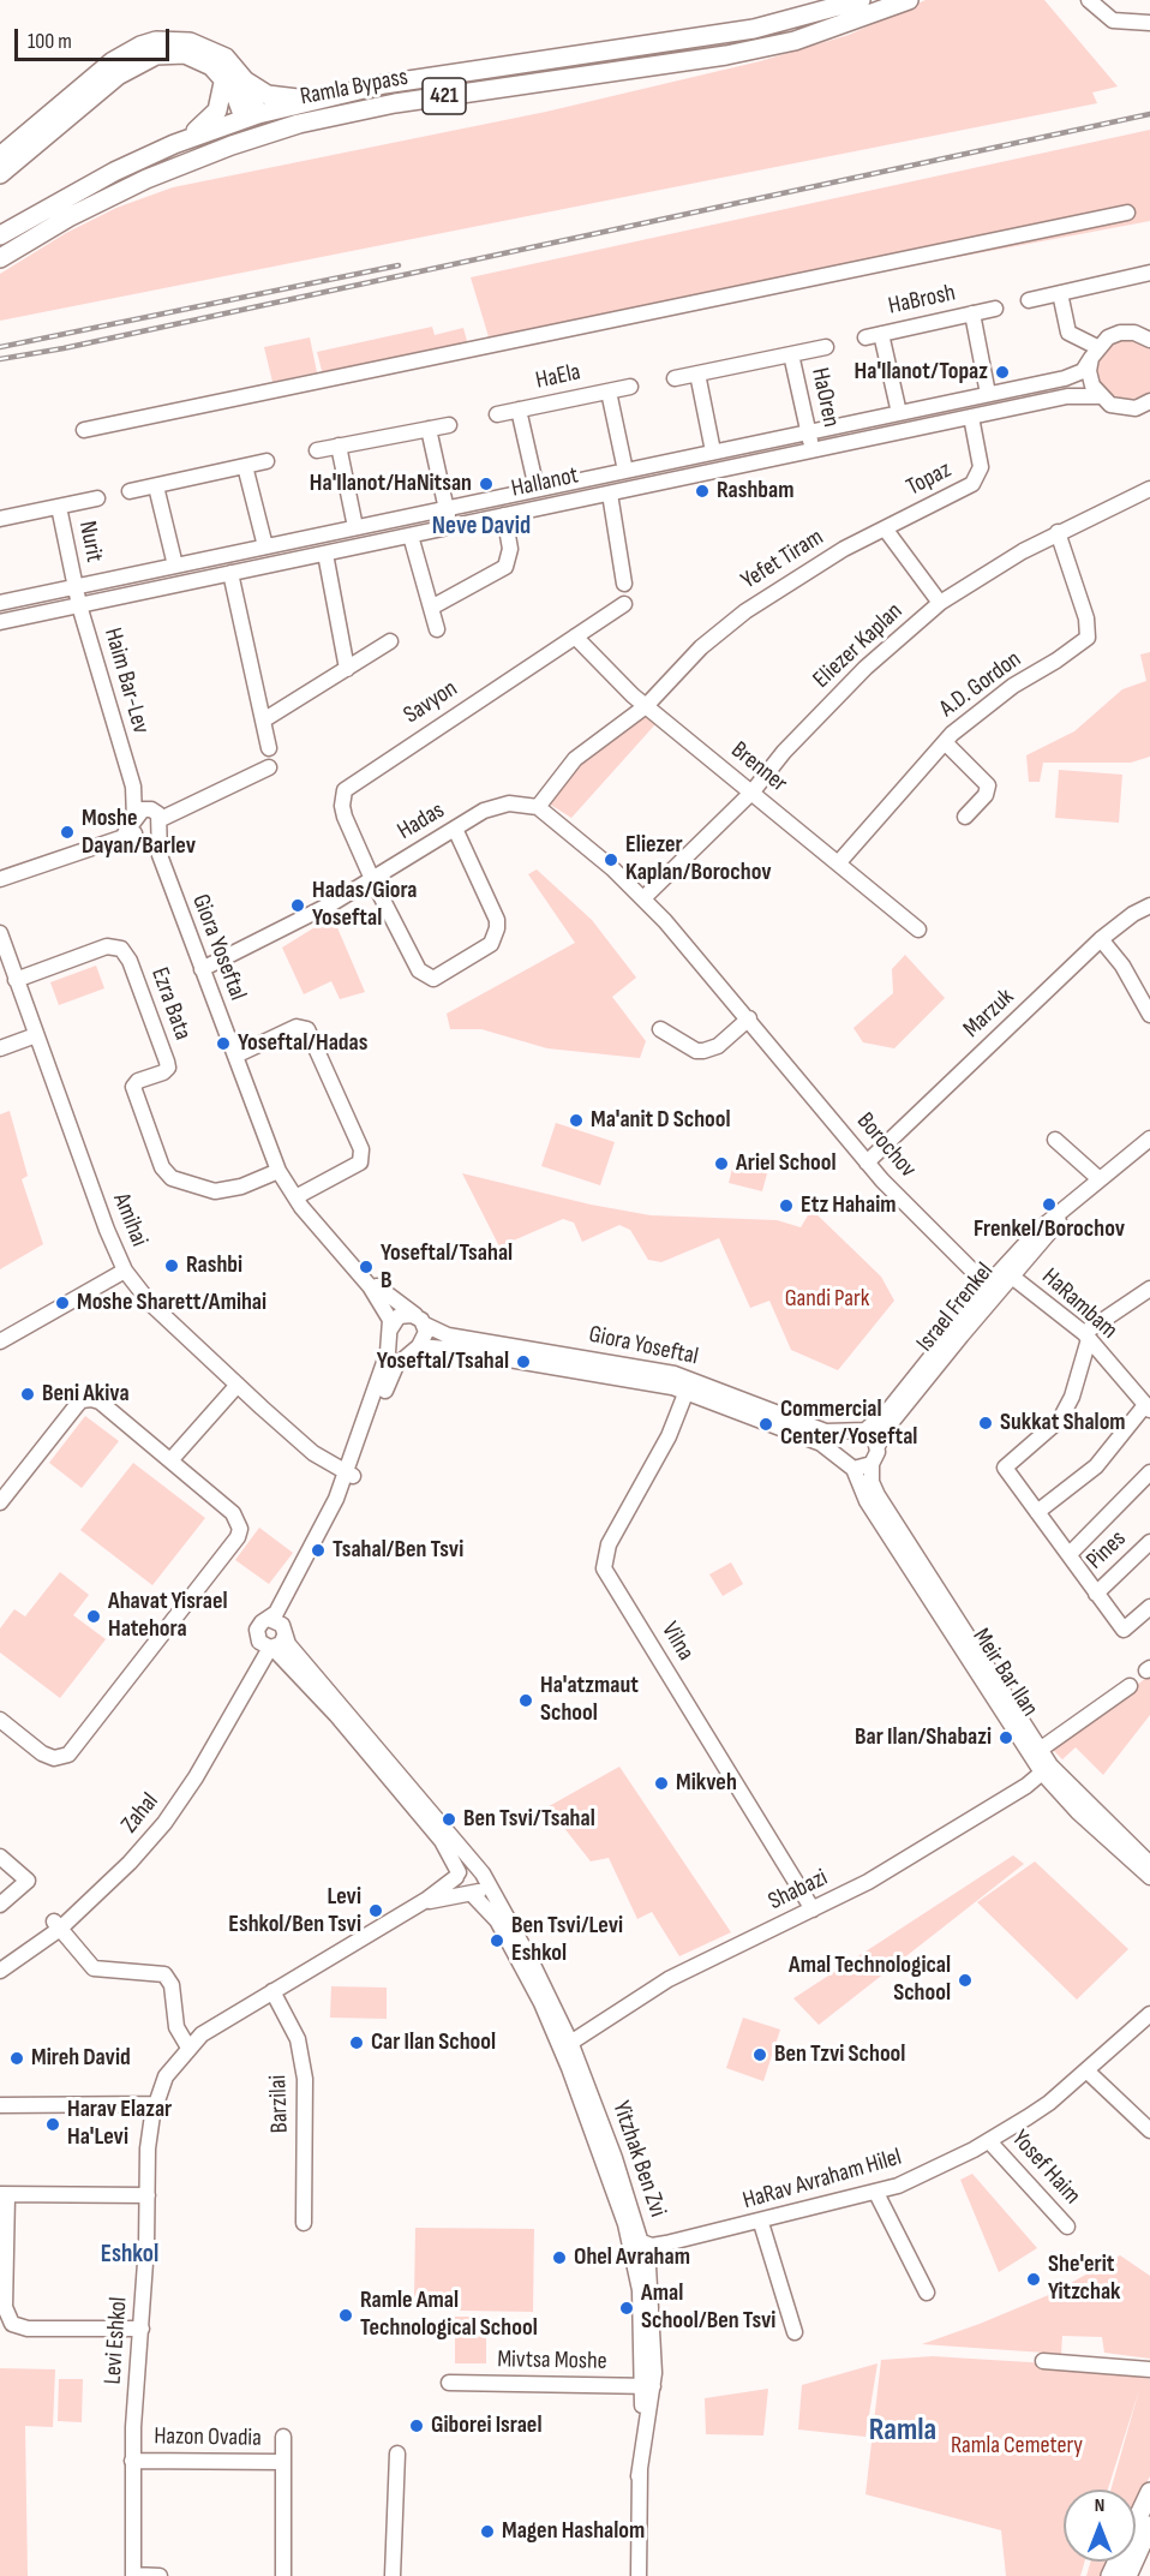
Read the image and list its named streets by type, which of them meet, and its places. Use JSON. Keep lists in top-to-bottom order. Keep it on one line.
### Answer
{"streets":{"main road":["Ramla Bypass","421"],"street":["HaBrosh","HaEla","HaOren","Topaz","HaIlanot","Nurit","Yefet Tiram","Eliezer Kaplan","Haim Bar-Lev","A.D. Gordon","Savyon","Brenner","Hadas","Giora Yoseftal","Ezra Bata","Marzuk","Borochov","Amihai","HaRambam","Israel Frenkel","Pines","Vilna","Meir Bar Ilan","Zahal","Shabazi","Barzilai","Yitzhak Ben Zvi","Yosef Haim","HaRav Avraham Hilel","Levi Eshkol","Mivtsa Moshe","Hazon Ovadia"]},"crossings":[["HaBrosh","HaIlanot"],["HaEla","HaIlanot"],["HaOren","HaIlanot"],["Topaz","HaIlanot"],["Topaz","Yefet Tiram"],["HaIlanot","Nurit"],["HaIlanot","Haim Bar-Lev"],["Nurit","Haim Bar-Lev"],["Yefet Tiram","Brenner"],["Eliezer Kaplan","A.D. Gordon"],["Eliezer Kaplan","Brenner"],["Eliezer Kaplan","Borochov"],["Haim Bar-Lev","Giora Yoseftal"],["A.D. Gordon","Brenner"],["Savyon","Brenner"],["Savyon","Hadas"],["Hadas","Giora Yoseftal"],["Hadas","Borochov"],["Giora Yoseftal","Ezra Bata"],["Giora Yoseftal","Israel Frenkel"],["Giora Yoseftal","Vilna"],["Giora Yoseftal","Meir Bar Ilan"],["Ezra Bata","Amihai"],["Marzuk","Borochov"],["Borochov","Israel Frenkel"],["HaRambam","Israel Frenkel"],["Israel Frenkel","Meir Bar Ilan"],["Vilna","Shabazi"],["Meir Bar Ilan","Shabazi"],["Shabazi","Yitzhak Ben Zvi"],["Barzilai","Levi Eshkol"],["Yitzhak Ben Zvi","HaRav Avraham Hilel"],["Yitzhak Ben Zvi","Levi Eshkol"],["Yitzhak Ben Zvi","Mivtsa Moshe"],["Yosef Haim","HaRav Avraham Hilel"],["Levi Eshkol","Hazon Ovadia"]],"districts":["Neve David","Eshkol","Ramla"],"parks":["Gandi Park","Ramla Cemetery"],"places":["Ha'Ilanot/Topaz","Ha'Ilanot/HaNitsan","Rashbam","Moshe Dayan/Barlev","Eliezer Kaplan/Borochov","Hadas/Giora Yoseftal","Yoseftal/Hadas","Ma'anit D School","Ariel School","Frenkel/Borochov","Etz Hahaim","Rashbi","Yoseftal/Tsahal B","Moshe Sharett/Amihai","Yoseftal/Tsahal","Beni Akiva","Sukkat Shalom","Commercial Center/Yoseftal","Tsahal/Ben Tsvi","Ahavat Yisrael Hatehora","Ha'atzmaut School","Bar Ilan/Shabazi","Mikveh","Ben Tsvi/Tsahal","Levi Eshkol/Ben Tsvi","Ben Tsvi/Levi Eshkol","Amal Technological School","Car Ilan School","Ben Tzvi School","Mireh David","Harav Elazar Ha'Levi","Ohel Avraham","She'erit Yitzchak","Amal School/Ben Tsvi","Ramle Amal Technological School","Giborei Israel","Magen Hashalom"],"scale_bar":"100 m","north":"top"}
